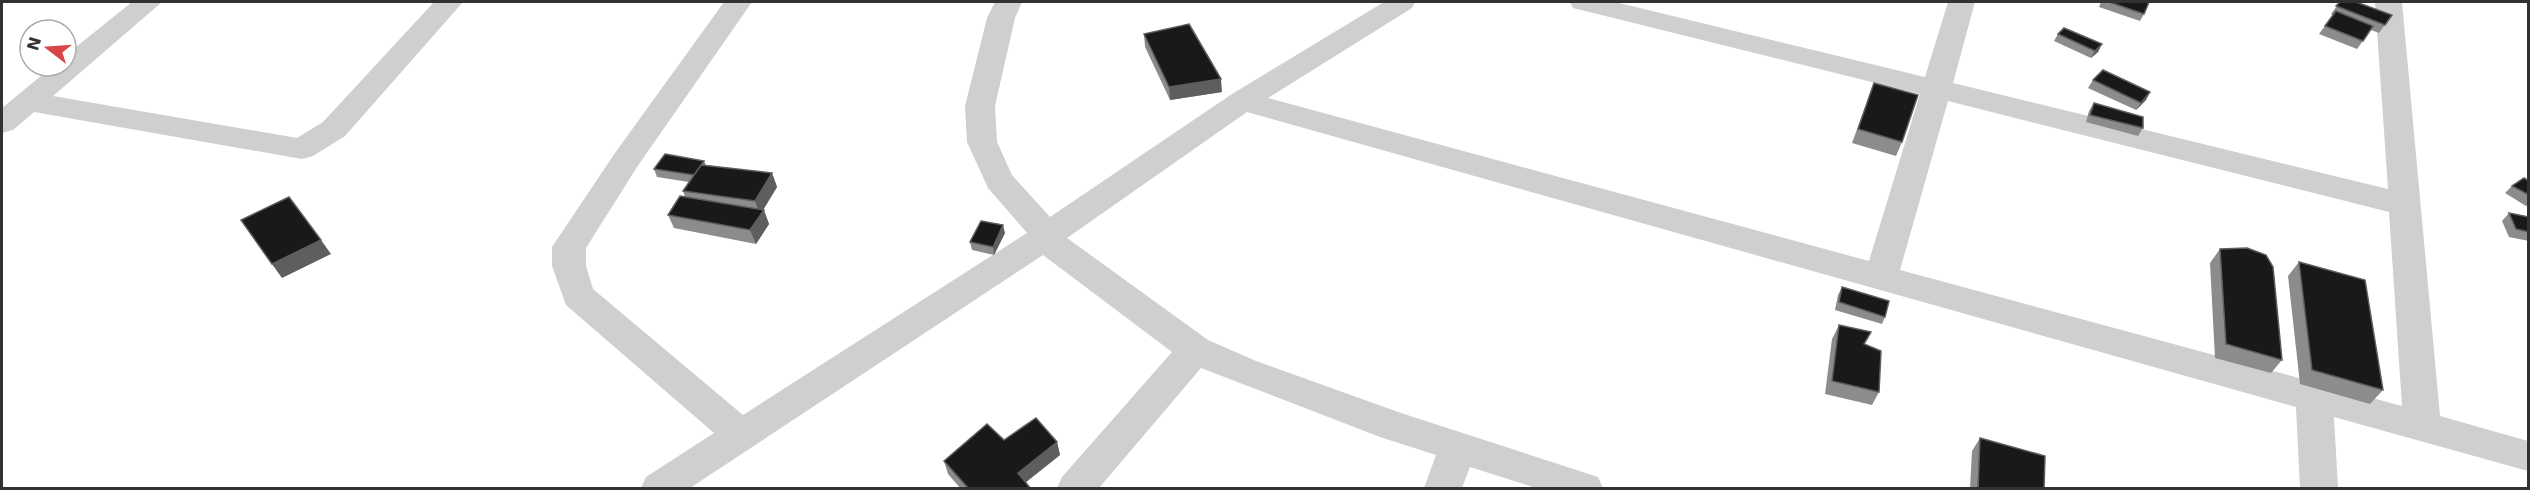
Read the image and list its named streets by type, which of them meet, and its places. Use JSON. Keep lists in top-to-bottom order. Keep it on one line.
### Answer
{"north":"left"}
